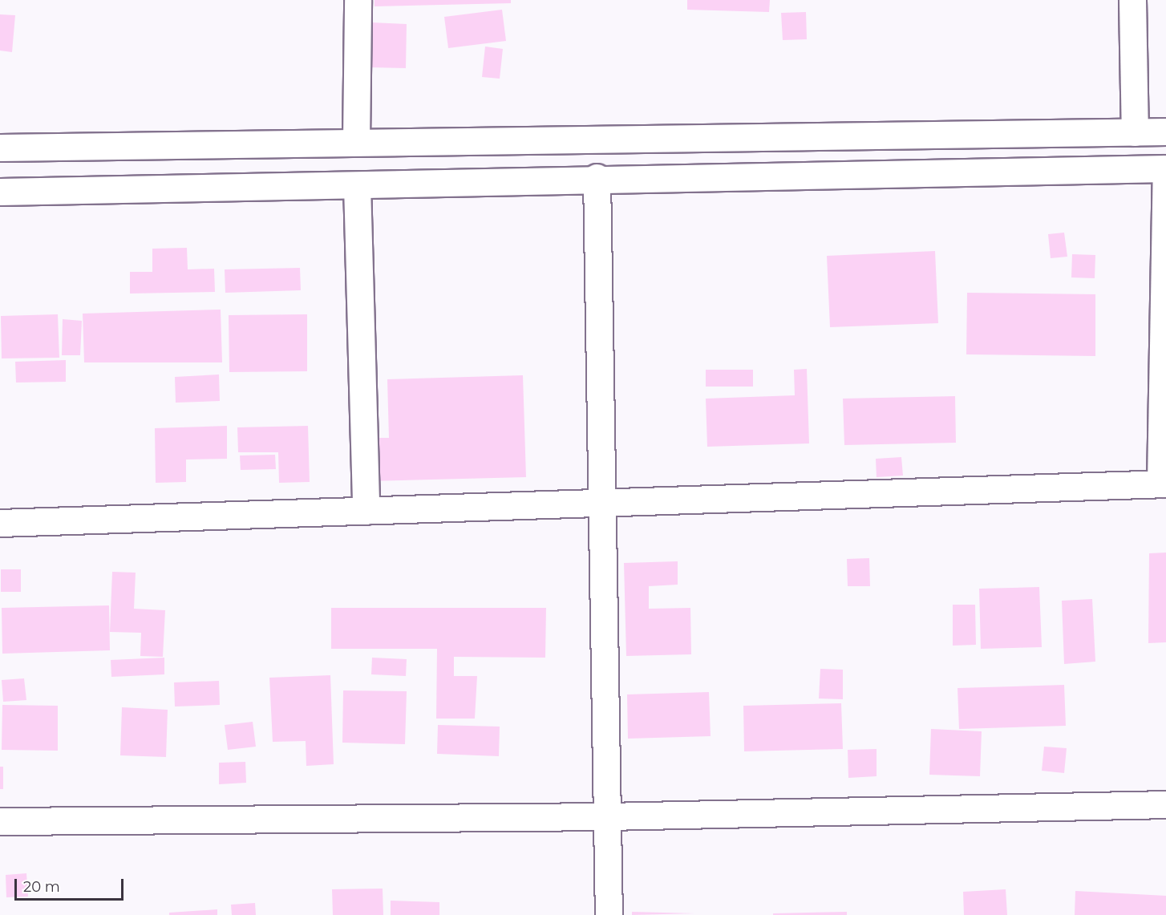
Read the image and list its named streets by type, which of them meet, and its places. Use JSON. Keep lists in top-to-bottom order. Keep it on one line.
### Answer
{"scale_bar":"20 m"}
